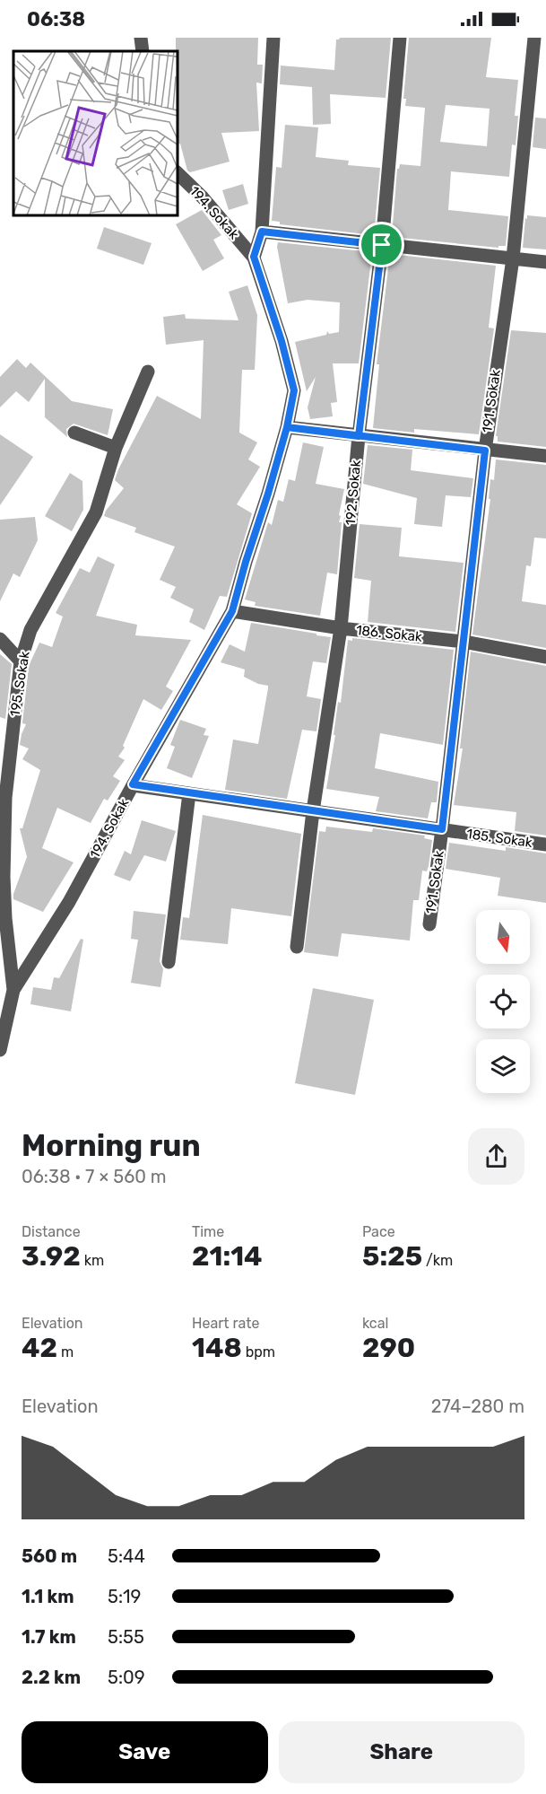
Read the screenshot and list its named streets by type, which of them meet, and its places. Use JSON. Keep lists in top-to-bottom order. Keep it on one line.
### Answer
{"streets":{"street":["194. Sokak","191. Sokak","192. Sokak","186. Sokak","195. Sokak","185. Sokak"]},"crossings":[["194. Sokak","186. Sokak"],["194. Sokak","195. Sokak"],["194. Sokak","185. Sokak"],["191. Sokak","186. Sokak"],["191. Sokak","185. Sokak"],["192. Sokak","186. Sokak"],["192. Sokak","185. Sokak"]],"north":"bottom","page":{"status":"06:38","heading":["Morning run","06:38 · 7 × 560 m"],"stats":[["Distance","3.92 km"],["Time","21:14"],["Pace","5:25 /km"],["Elevation","42 m"],["Heart rate","148 bpm"],["kcal","290"]],"chart":["Elevation","274–280 m"],"list":[{"name":"560 m","note":"5:44"},{"name":"1.1 km","note":"5:19"},{"name":"1.7 km","note":"5:55"},{"name":"2.2 km","note":"5:09"}],"buttons":["Save","Share"]}}
